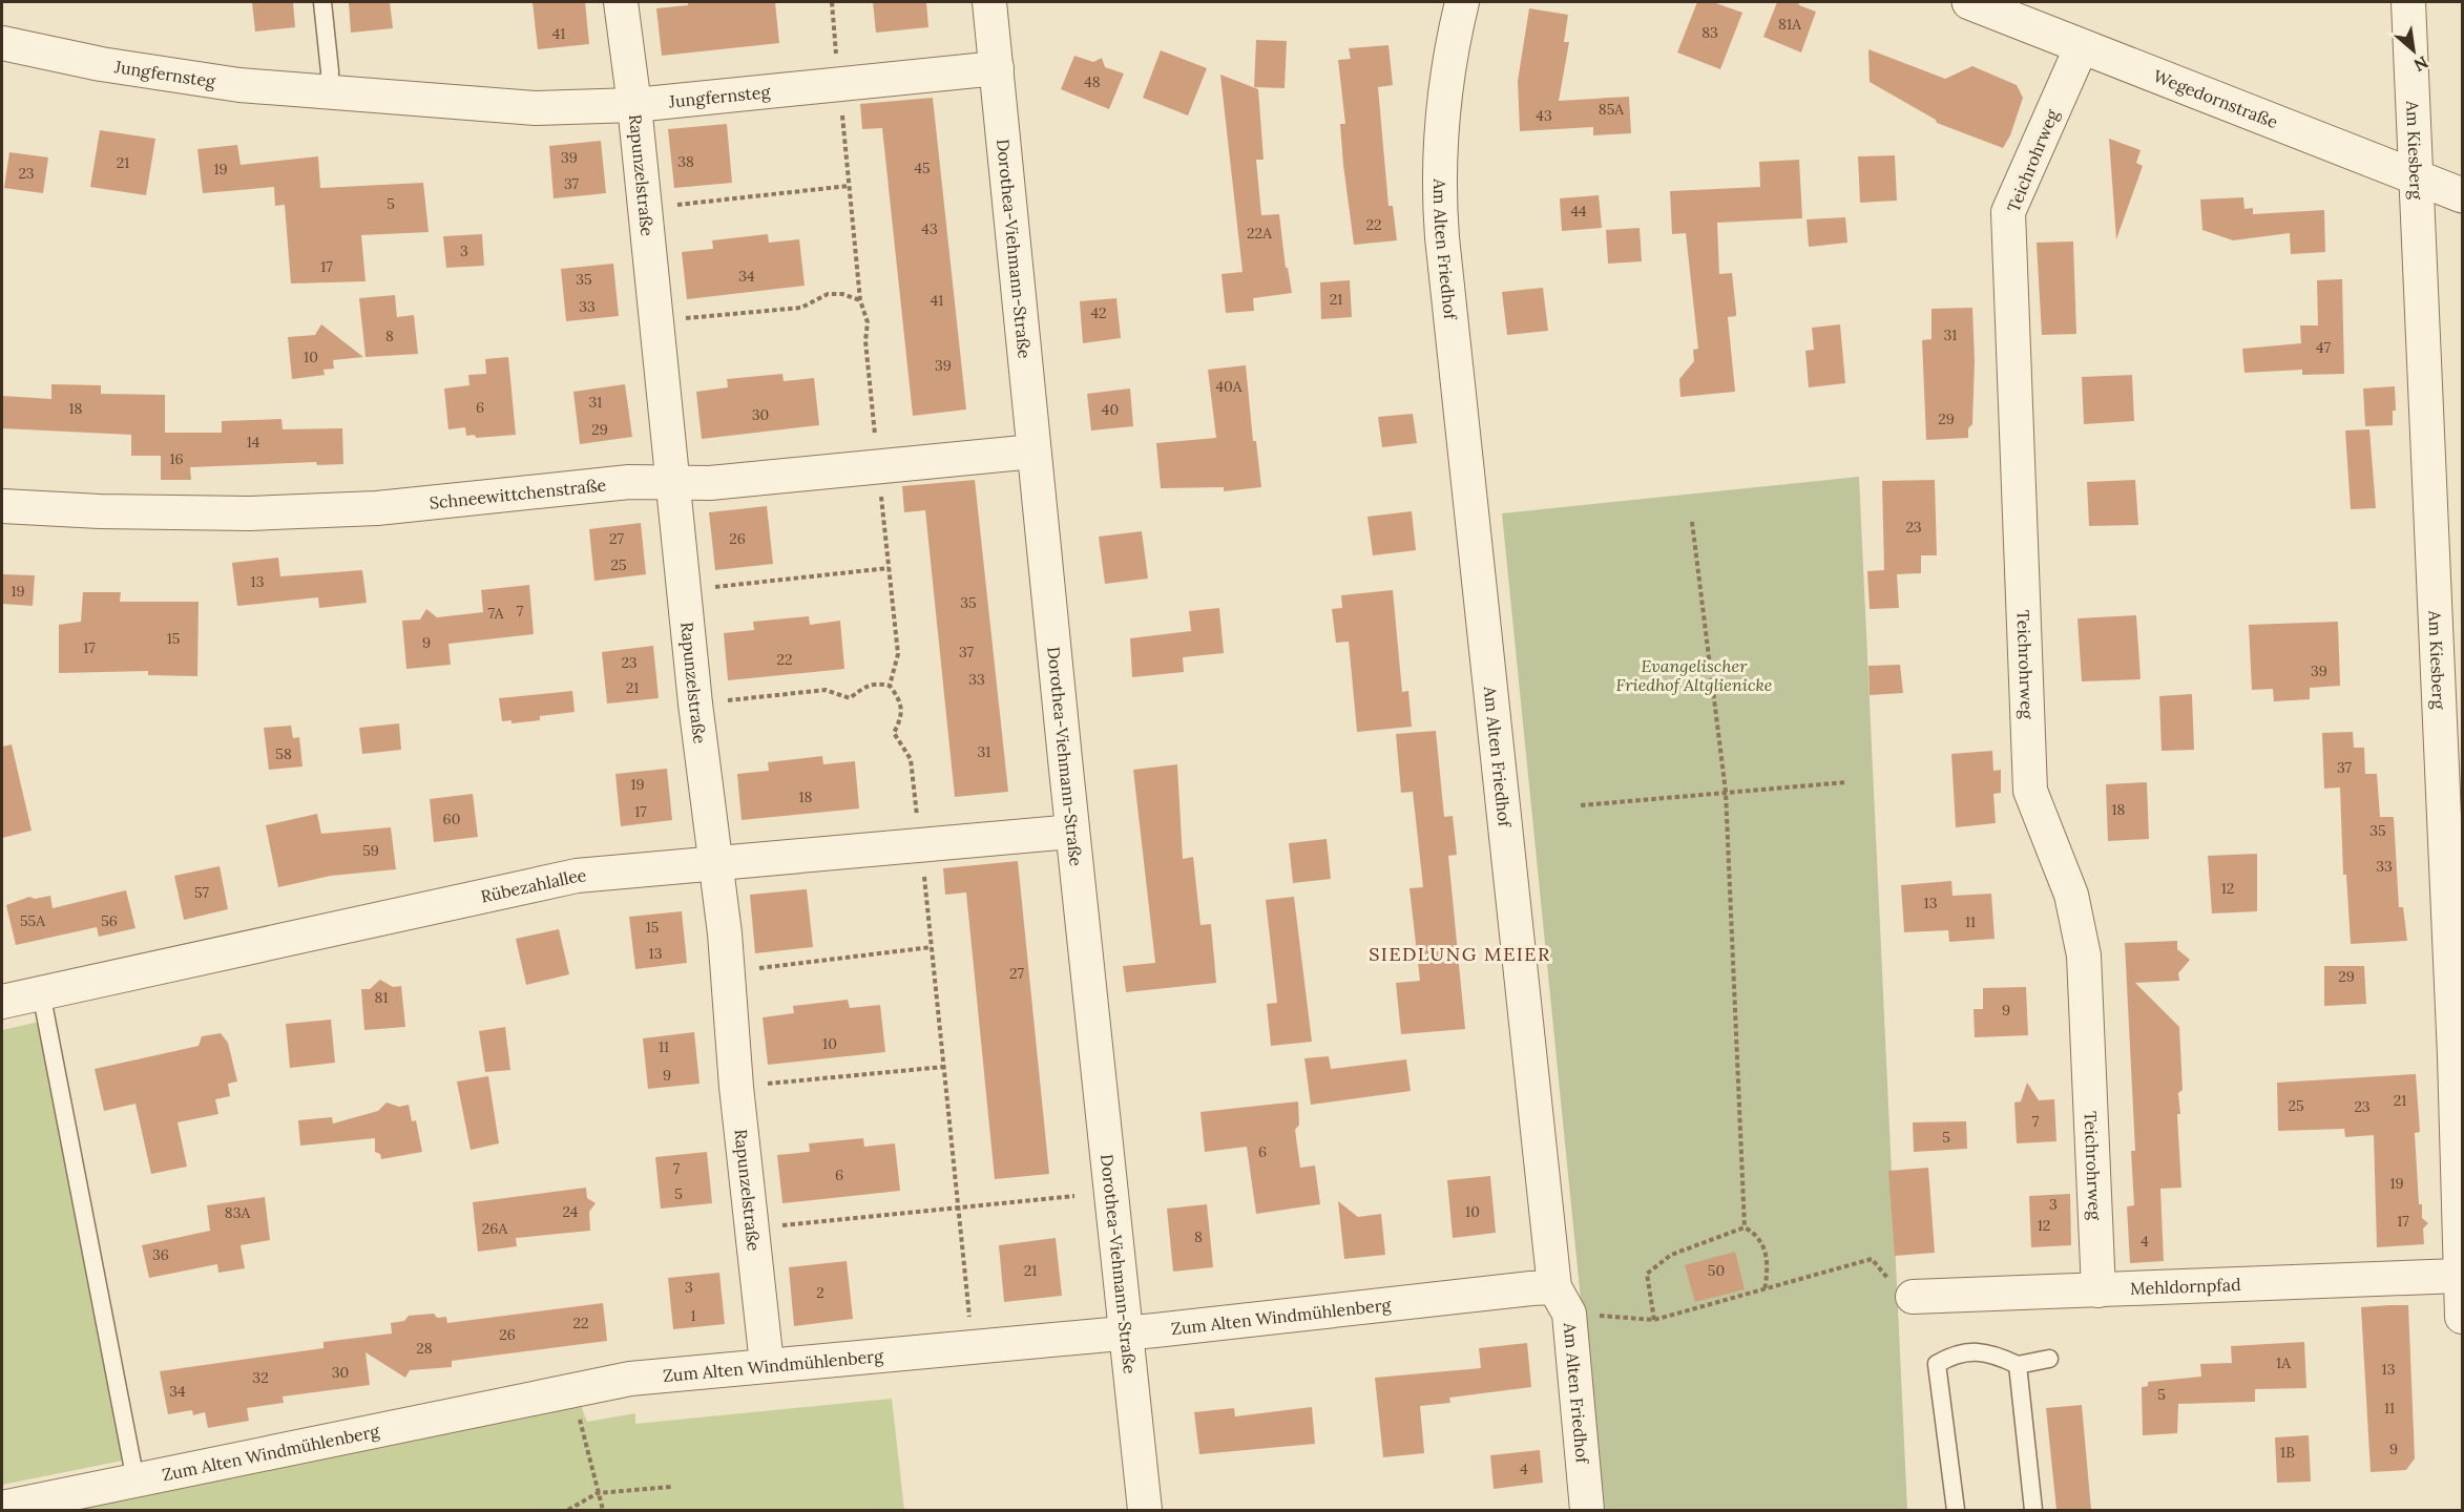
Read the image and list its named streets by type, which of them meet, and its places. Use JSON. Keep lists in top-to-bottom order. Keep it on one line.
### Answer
{"streets":{"street":["Jungfernsteg","Wegedornstraße","Am Kiesberg","Teichrohrweg","Rapunzelstraße","Dorothea-Viehmann-Straße","Am Alten Friedhof","Schneewittchenstraße","Rübezahlallee","Mehldornpfad","Zum Alten Windmühlenberg"]},"crossings":[["Jungfernsteg","Rapunzelstraße"],["Jungfernsteg","Dorothea-Viehmann-Straße"],["Wegedornstraße","Am Kiesberg"],["Wegedornstraße","Teichrohrweg"],["Am Kiesberg","Mehldornpfad"],["Teichrohrweg","Mehldornpfad"],["Rapunzelstraße","Schneewittchenstraße"],["Rapunzelstraße","Rübezahlallee"],["Rapunzelstraße","Zum Alten Windmühlenberg"],["Dorothea-Viehmann-Straße","Schneewittchenstraße"],["Dorothea-Viehmann-Straße","Rübezahlallee"],["Dorothea-Viehmann-Straße","Zum Alten Windmühlenberg"],["Am Alten Friedhof","Zum Alten Windmühlenberg"]],"districts":["SIEDLUNG MEIER"],"parks":["Evangelischer Friedhof Altglienicke"],"house_numbers":["81A","83","41","48","85A","43","39","38","21","45","19","23","37","5","44","22","43","22A","3","17","34","35","21","41","33","42","31","8","47","10","39","40A","31","6","18","40","30","29","29","14","16","23","27","26","25","13","19","35","7","7A","15","9","17","37","22","23","39","33","21","31","58","37","19","18","18","17","60","35","59","33","12","57","13","55A","56","11","15","13","27","29","81","9","10","11","9","21","25","23","7","5","6","7","6","19","5","3","24","10","83A","17","12","26A","8","4","36","21","50","3","2","1","22","26","28","1A","13","30","32","34","5","11","9","1B","4"],"north":"bottom right"}
